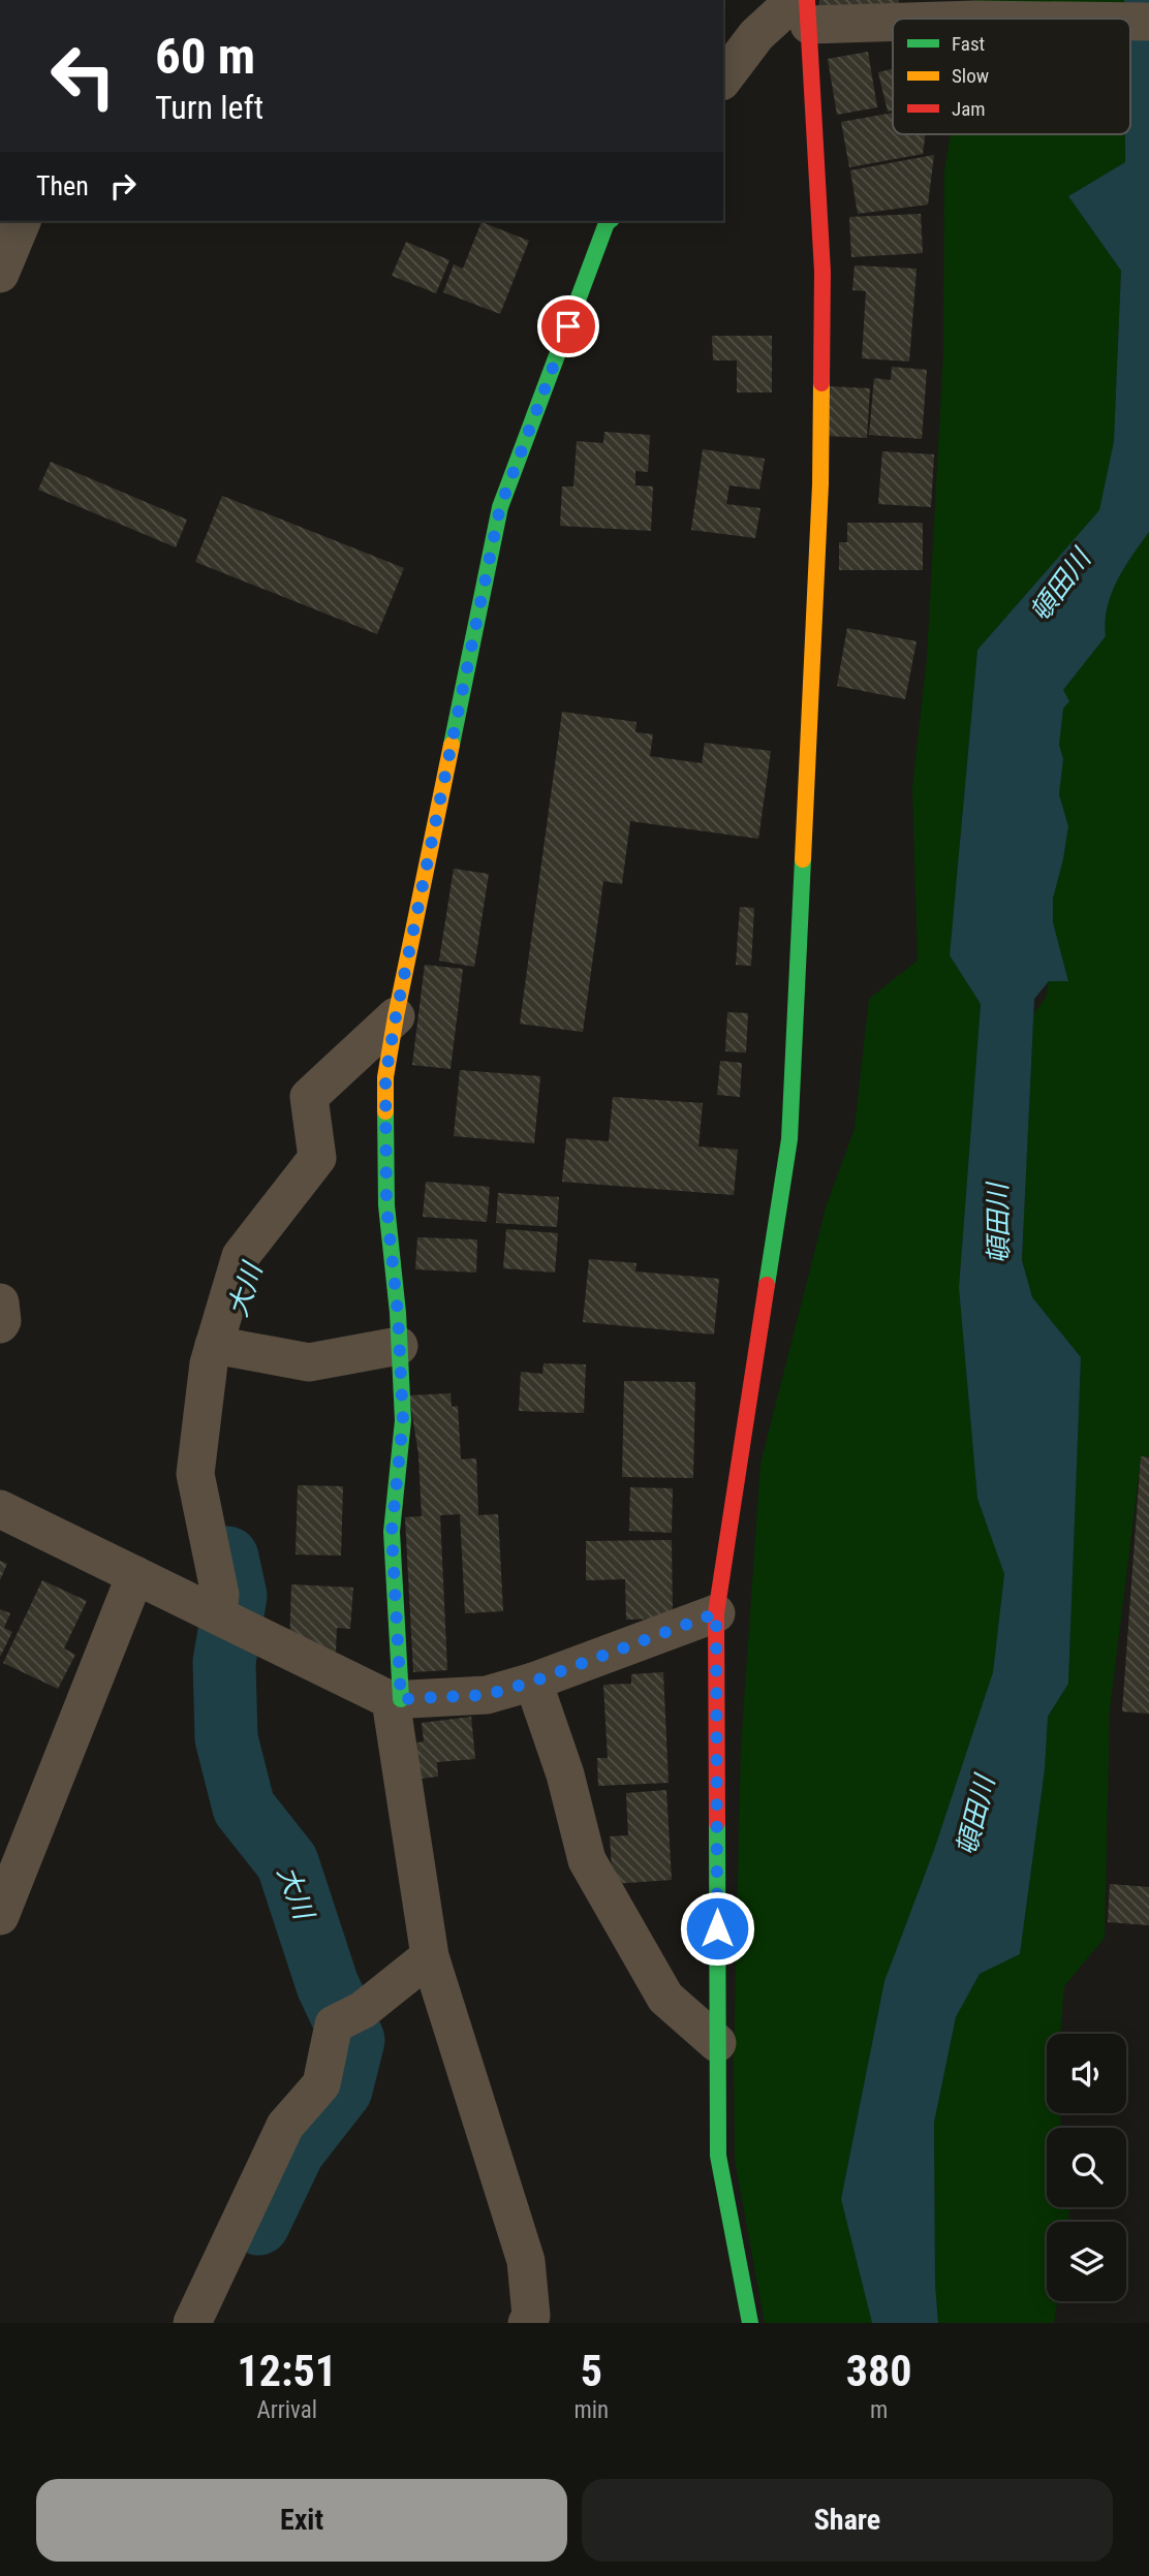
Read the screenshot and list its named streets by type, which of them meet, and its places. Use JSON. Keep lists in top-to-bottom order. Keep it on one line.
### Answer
{"water":["頓田川","大川"],"legend":["Fast","Slow","Jam"],"page":{"turn":["60 m","Turn left"],"then":"Then","eta":["12:51","Arrival","5","min","380","m"],"buttons":["Exit","Share"]}}
